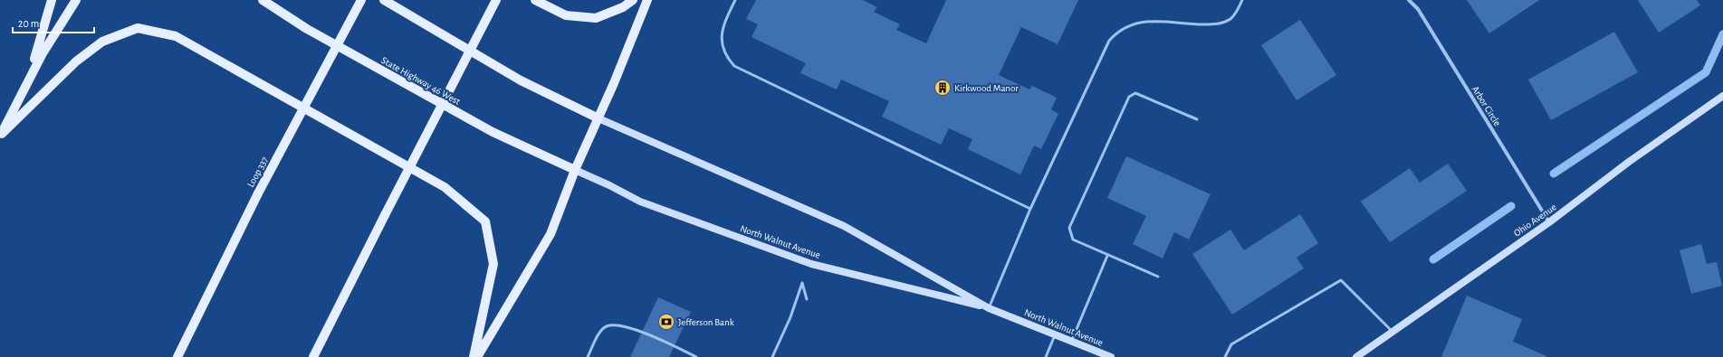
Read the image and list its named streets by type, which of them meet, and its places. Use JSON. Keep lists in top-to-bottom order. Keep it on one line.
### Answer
{"streets":{"main road":["State Highway 46 West","Loop 337","Ohio Avenue","North Walnut Avenue"],"street":["Arbor Circle"]},"crossings":[["State Highway 46 West","North Walnut Avenue"],["Arbor Circle","Ohio Avenue"]],"places":{"building":["Kirkwood Manor"],"bank":["Jefferson Bank"]},"scale_bar":"20 m"}
